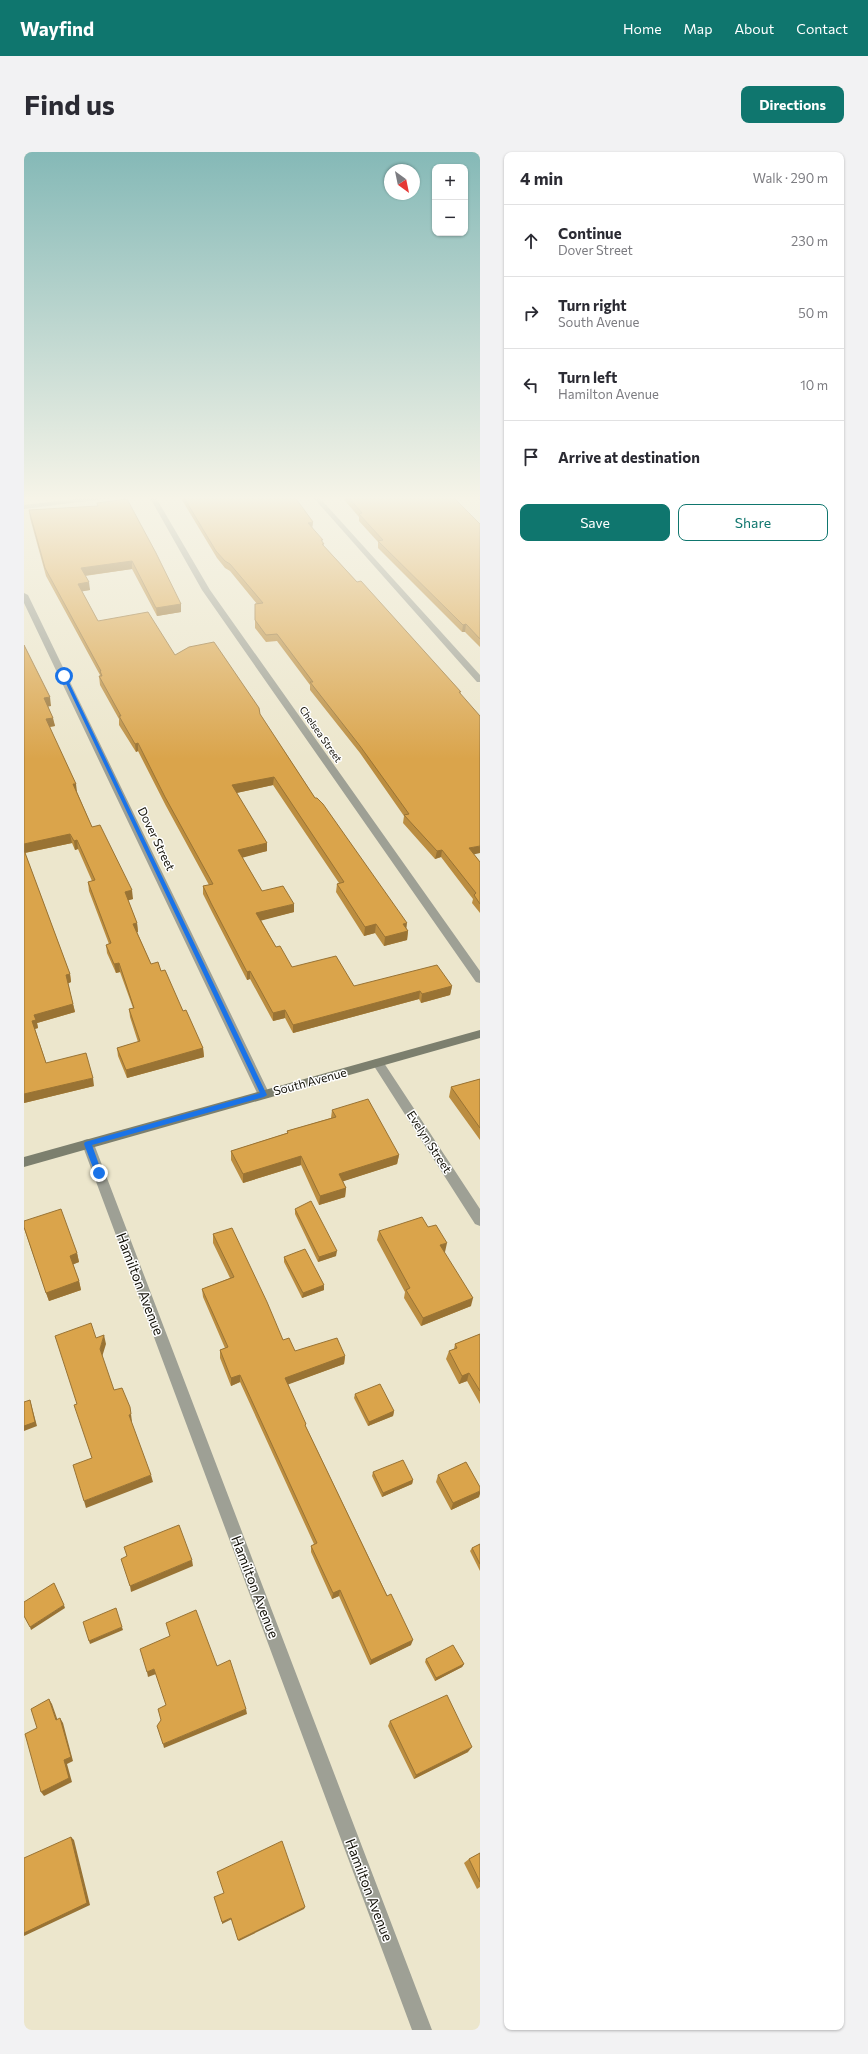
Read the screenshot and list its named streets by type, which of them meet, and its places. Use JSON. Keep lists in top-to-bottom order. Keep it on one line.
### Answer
{"streets":{"main road":["South Avenue"],"street":["Chelsea Street","Dover Street","Evelyn Street","Hamilton Avenue"]},"crossings":[["Dover Street","South Avenue"],["South Avenue","Evelyn Street"],["South Avenue","Hamilton Avenue"]],"north":"bottom right","page":{"header":"Wayfind","nav":["Home","Map","About","Contact"],"buttons":["Directions",["Save","Share"]],"title":"Find us","heading":["4 min","Walk · 290 m"],"map_buttons":["+","−"],"list":[["Continue","Dover Street","230 m"],["Turn right","South Avenue","50 m"],["Turn left","Hamilton Avenue","10 m"],"Arrive at destination"]}}
